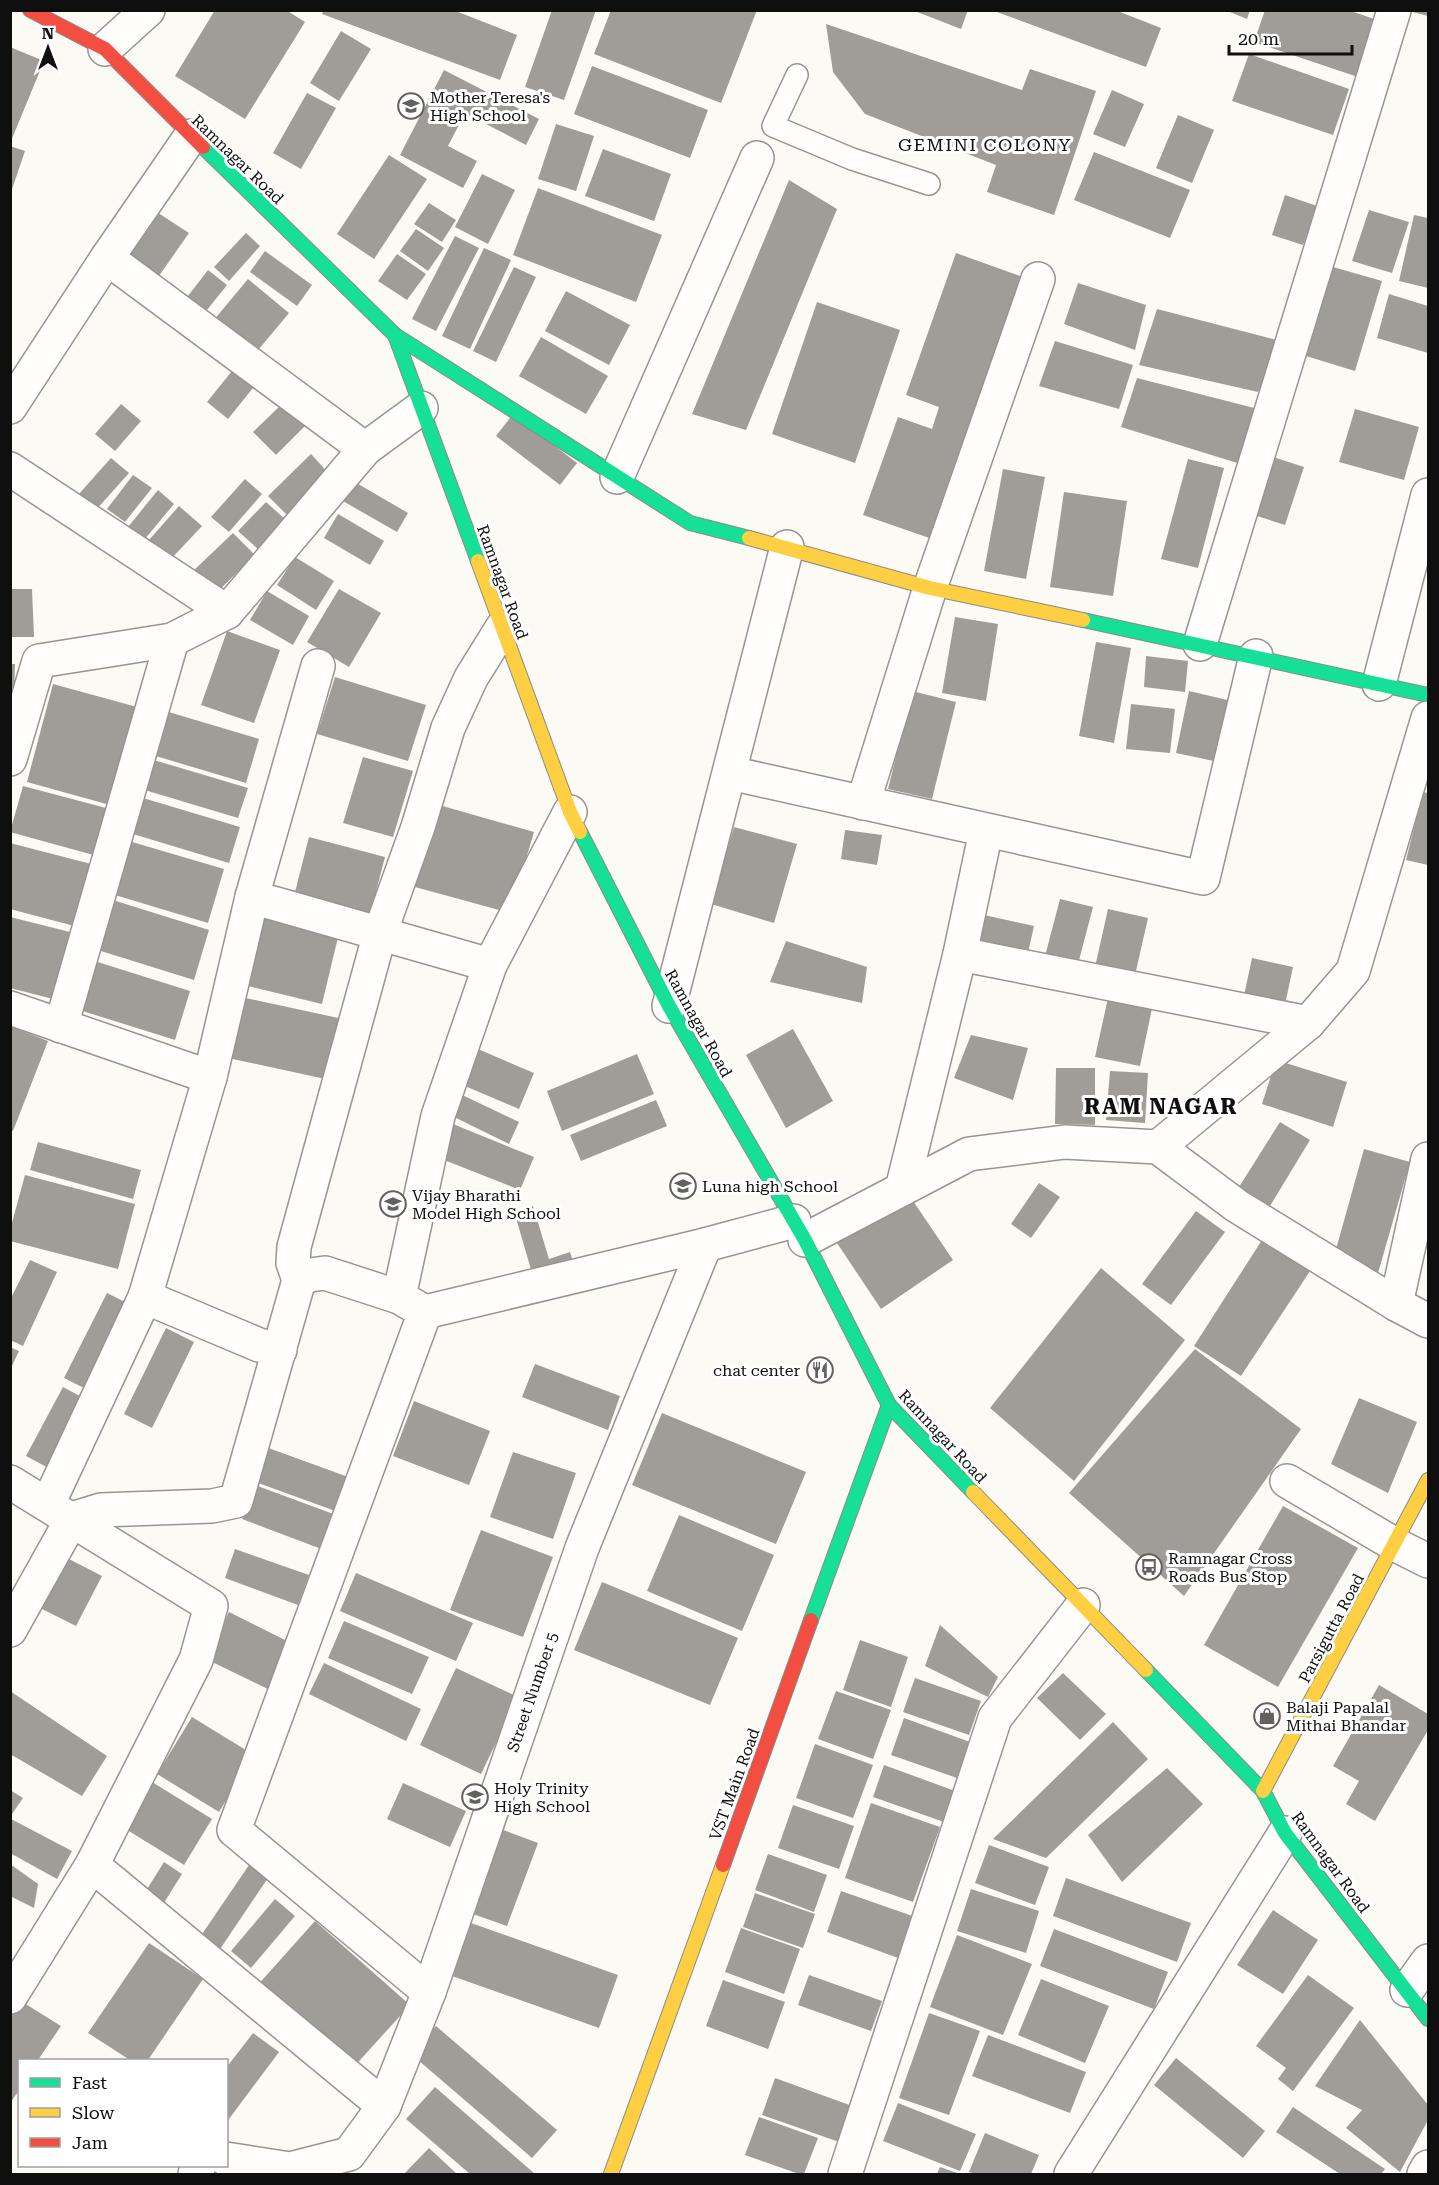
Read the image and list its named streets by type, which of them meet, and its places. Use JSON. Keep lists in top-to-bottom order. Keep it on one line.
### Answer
{"streets":{"main road":["Ramnagar Road","Parsigutta Road","VST Main Road"],"street":["Street Number 5"]},"crossings":[["Ramnagar Road","Parsigutta Road"],["Ramnagar Road","VST Main Road"]],"districts":["GEMINI COLONY","RAM NAGAR"],"places":{"school or university":["Mother Teresa's High School","Luna high School","Vijay Bharathi Model High School","Holy Trinity High School"],"restaurant":["chat center"],"bus stop":["Ramnagar Cross Roads Bus Stop"],"shop":["Balaji Papalal Mithai Bhandar"]},"legend":["Fast","Slow","Jam"],"scale_bar":"20 m","north":"top"}
